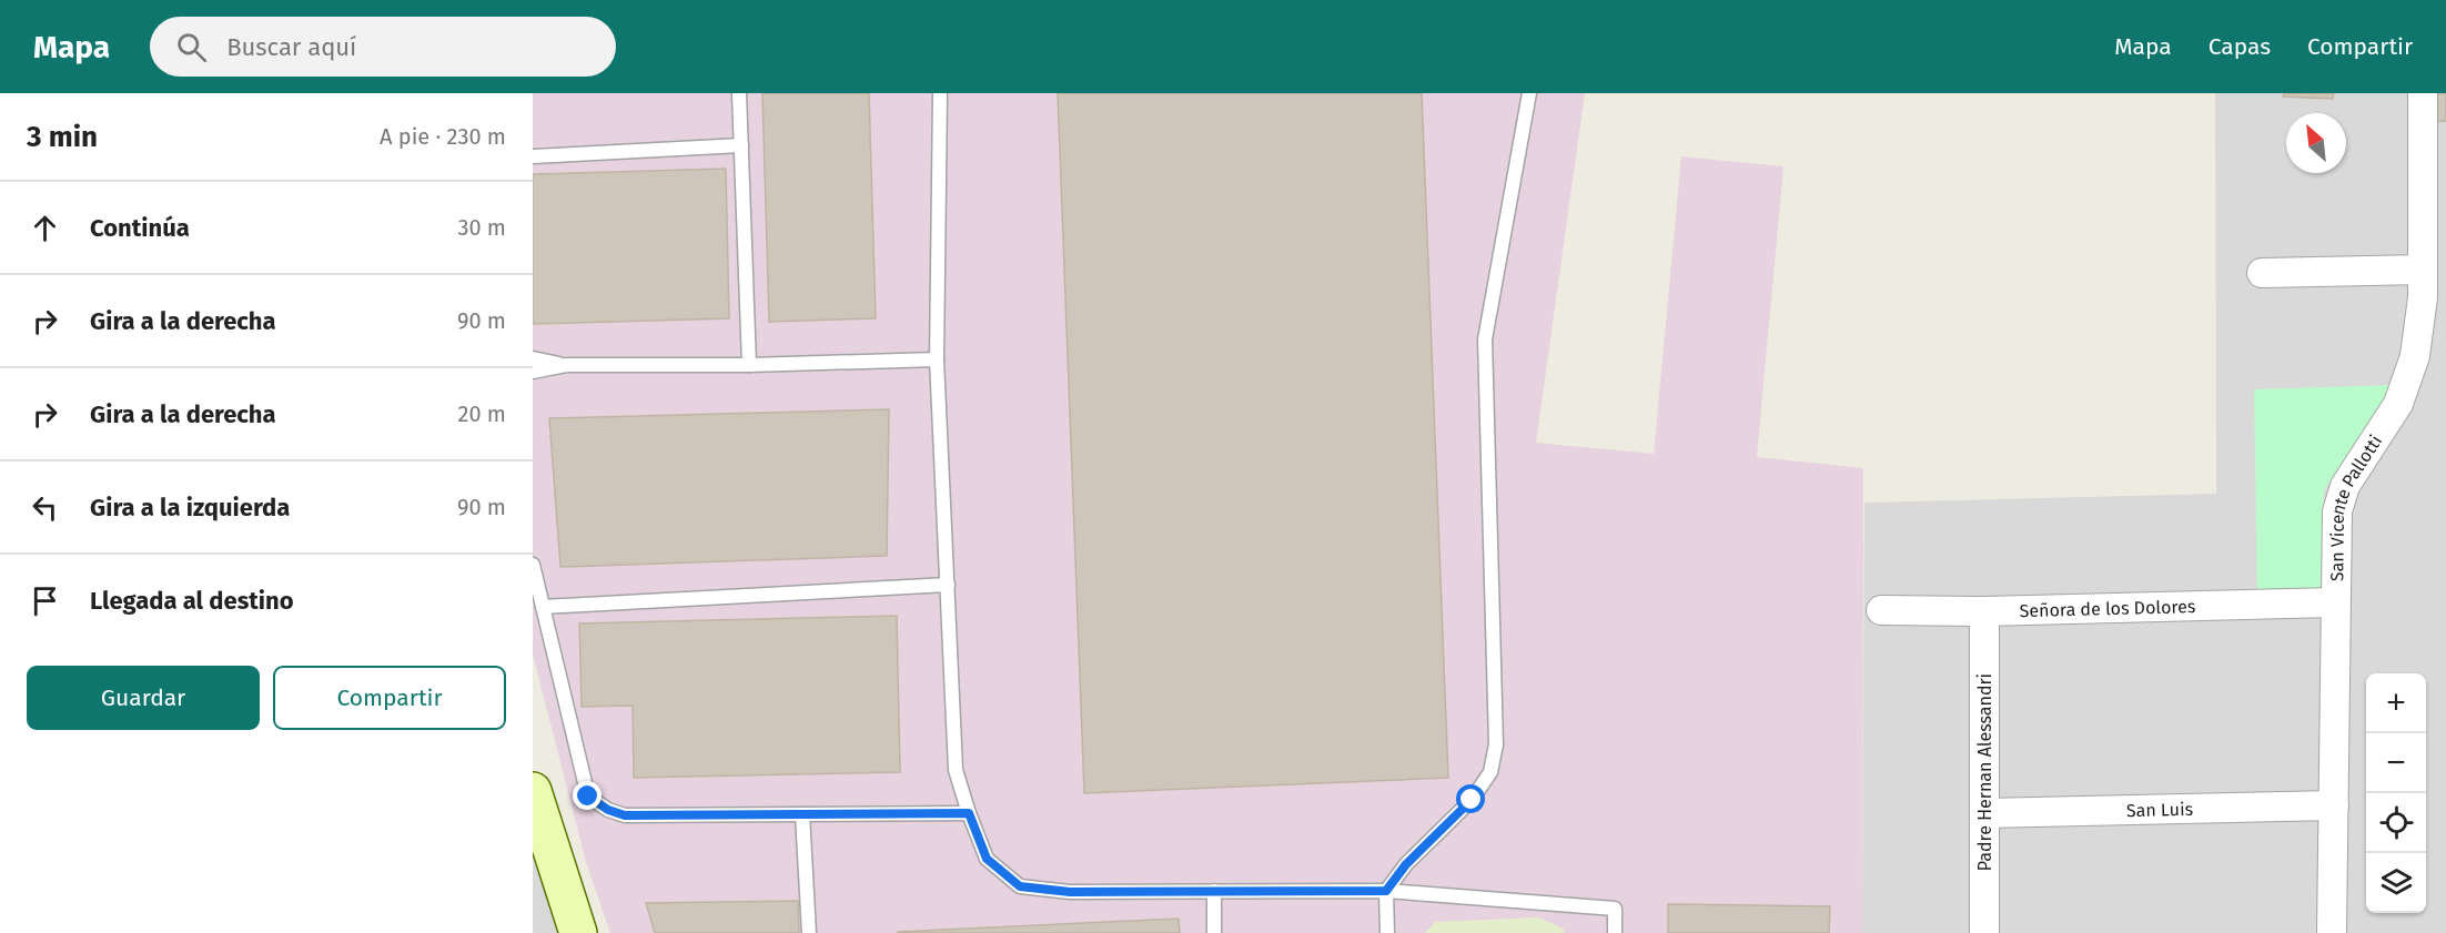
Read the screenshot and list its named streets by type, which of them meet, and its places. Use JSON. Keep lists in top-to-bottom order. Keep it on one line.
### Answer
{"streets":{"street":["San Vicente Pallotti","Señora de los Dolores","Padre Hernan Alessandri","San Luis"]},"crossings":[["San Vicente Pallotti","Señora de los Dolores"],["San Vicente Pallotti","San Luis"],["Señora de los Dolores","Padre Hernan Alessandri"],["Padre Hernan Alessandri","San Luis"]],"north":"top left","page":{"header":"Mapa","search":"Buscar aquí","nav":["Mapa","Capas","Compartir"],"heading":["3 min","A pie · 230 m"],"list":[["Continúa","30 m"],["Gira a la derecha","90 m"],["Gira a la derecha","20 m"],["Gira a la izquierda","90 m"],"Llegada al destino"],"buttons":["Guardar","Compartir"],"map_buttons":["+","−"]}}
